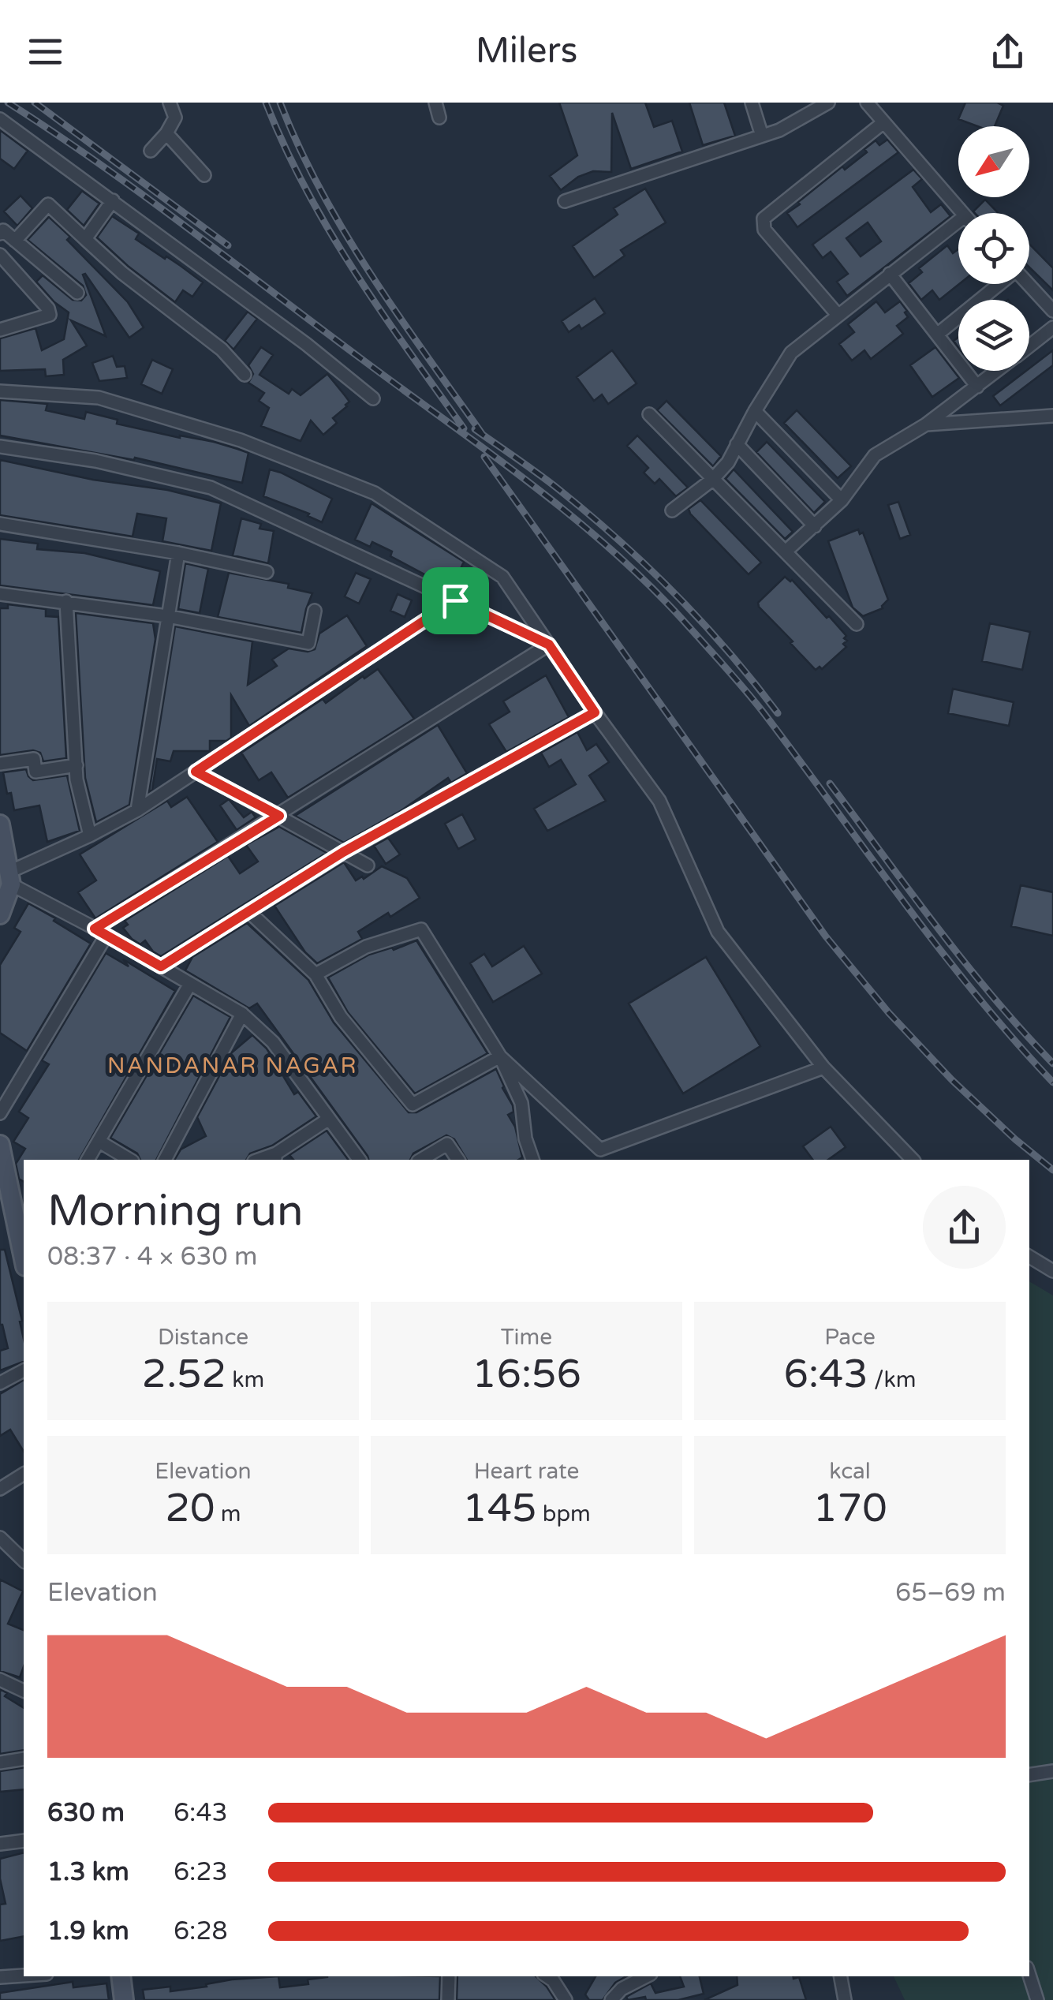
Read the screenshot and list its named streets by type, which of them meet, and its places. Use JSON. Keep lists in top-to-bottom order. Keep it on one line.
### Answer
{"districts":["NANDANAR NAGAR"],"north":"bottom left","page":{"header":"Milers","heading":["Morning run","08:37 · 4 × 630 m"],"stats":[["Distance","2.52 km"],["Time","16:56"],["Pace","6:43 /km"],["Elevation","20 m"],["Heart rate","145 bpm"],["kcal","170"]],"chart":["Elevation","65–69 m"],"list":[{"name":"630 m","note":"6:43"},{"name":"1.3 km","note":"6:23"},{"name":"1.9 km","note":"6:28"}]}}
